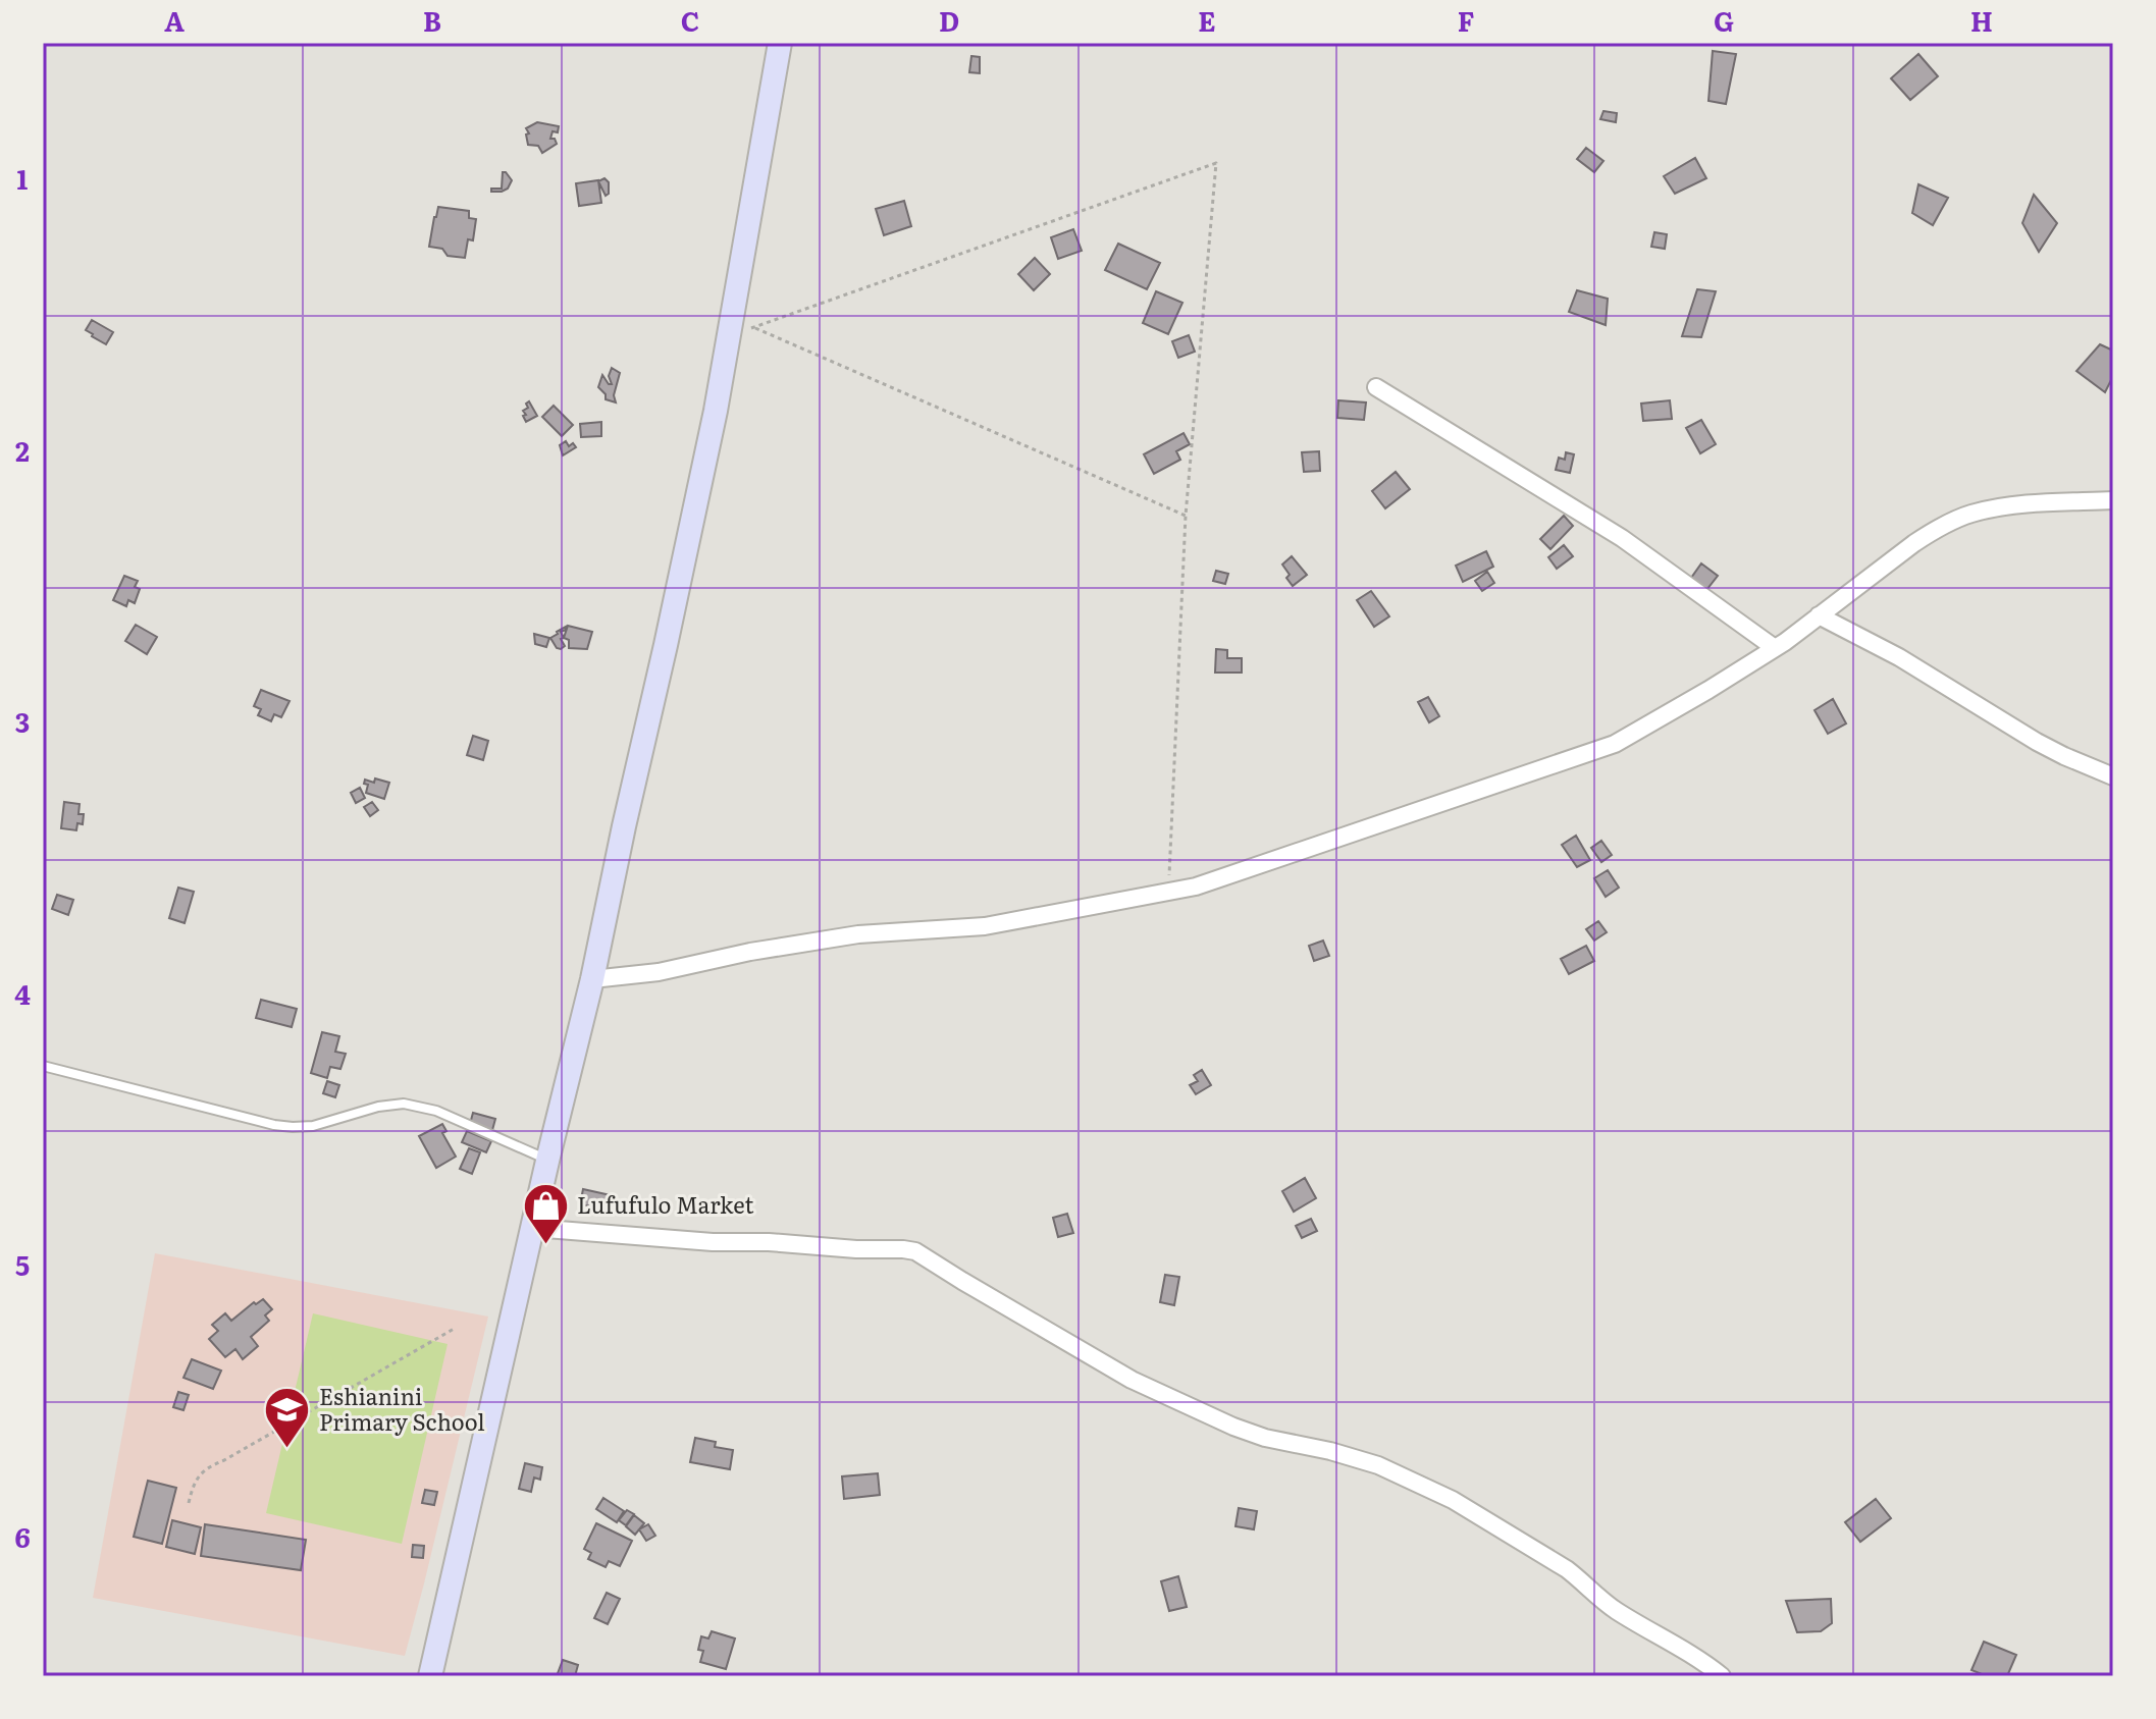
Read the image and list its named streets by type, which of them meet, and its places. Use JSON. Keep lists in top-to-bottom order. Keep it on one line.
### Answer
{"places":{"shop":["Lufufulo Market"],"school or university":["Eshianini Primary School"]},"grid":{"columns":["A","B","C","D","E","F","G","H"],"rows":["1","2","3","4","5","6"]}}
